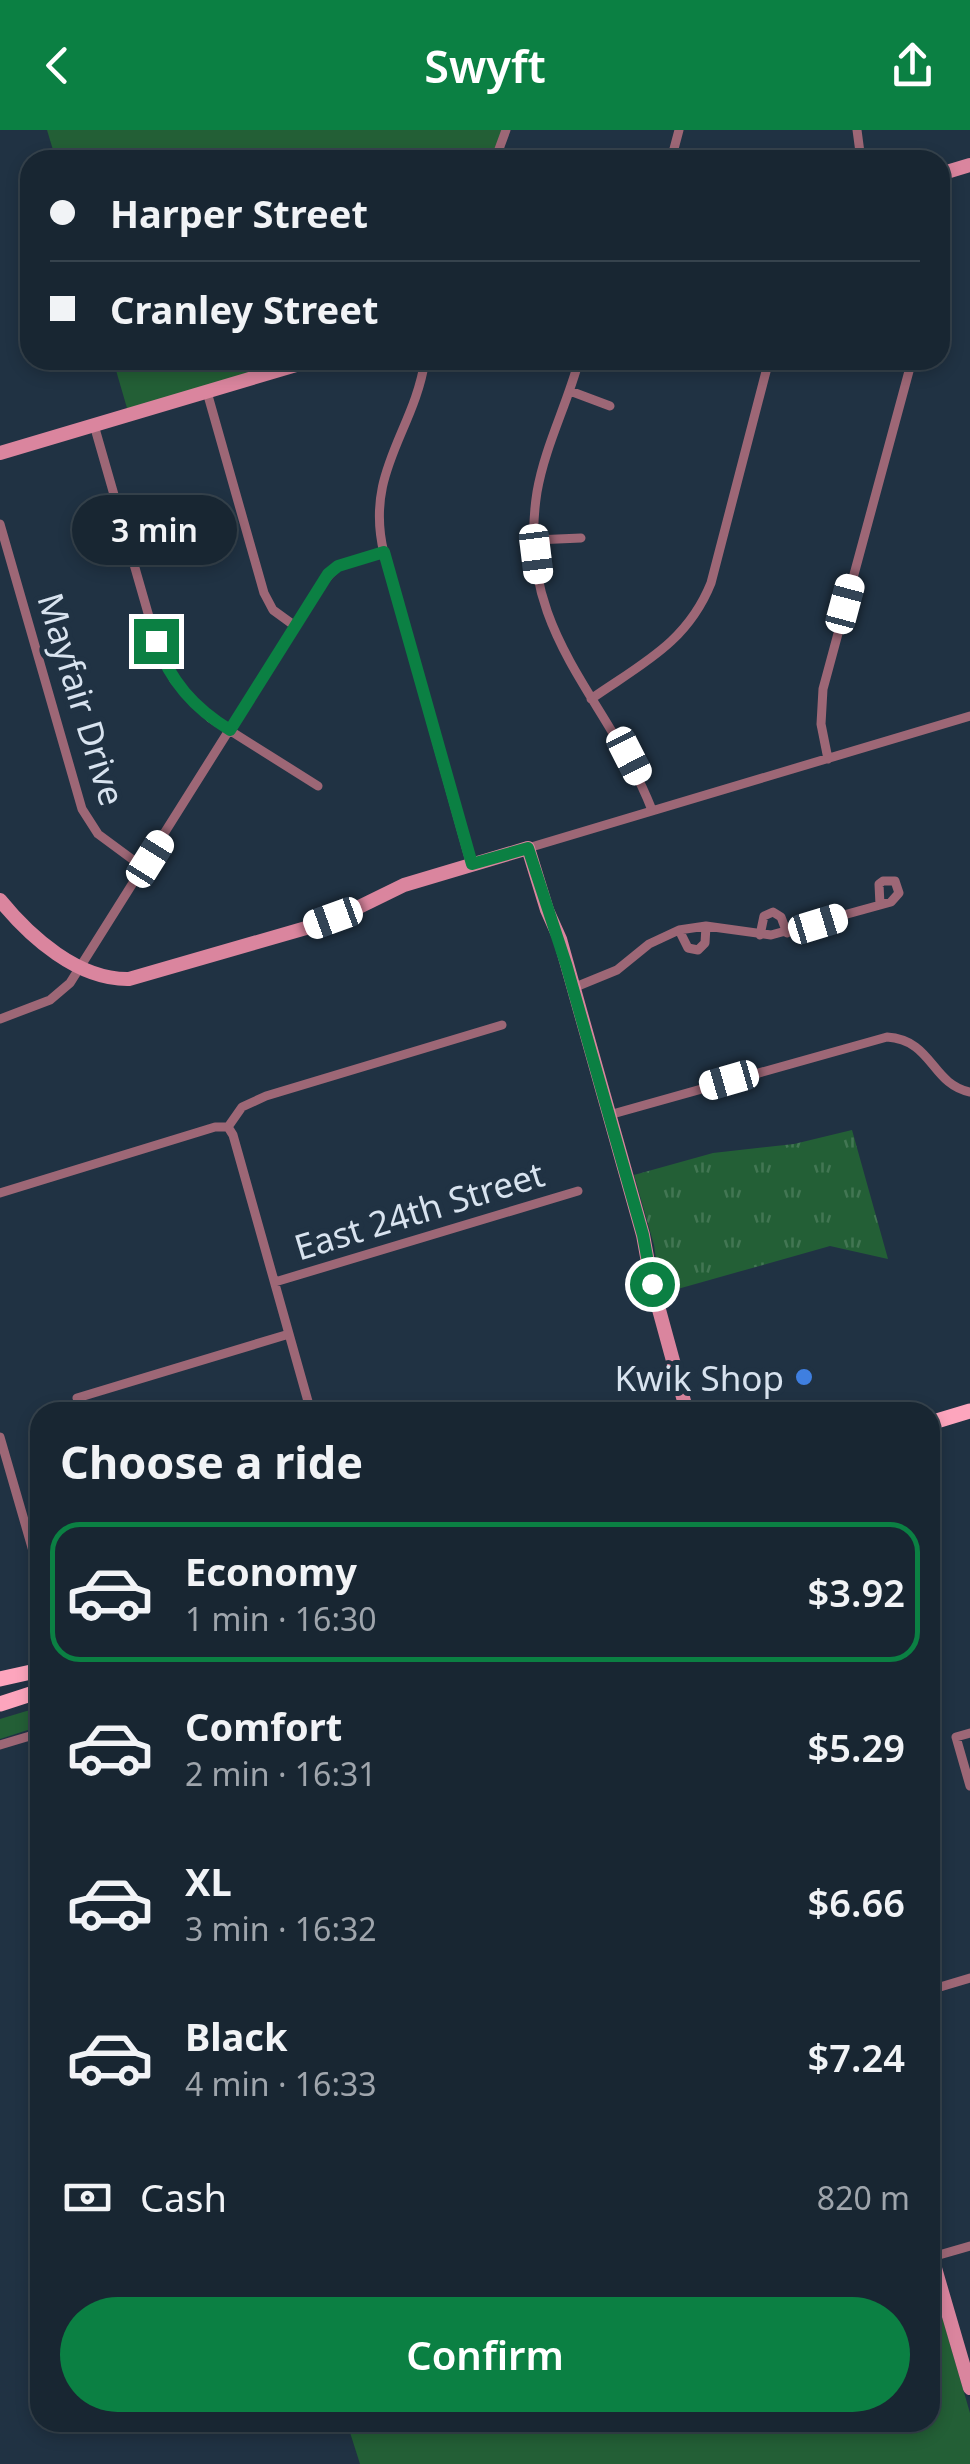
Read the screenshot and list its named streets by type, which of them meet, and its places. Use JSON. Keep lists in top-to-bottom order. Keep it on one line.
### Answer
{"streets":{"street":["Mayfair Drive","East 24th Street"]},"places":["Kwik Shop"],"page":{"header":"Swyft","banner":["Harper Street","Cranley Street"],"bubble":"3 min","heading":"Choose a ride","list":[{"name":"Economy","note":"1 min · 16:30","value":"$3.92"},{"name":"Comfort","note":"2 min · 16:31","value":"$5.29"},{"name":"XL","note":"3 min · 16:32","value":"$6.66"},{"name":"Black","note":"4 min · 16:33","value":"$7.24"}],"pay":["Cash","820 m"],"buttons":"Confirm"}}
